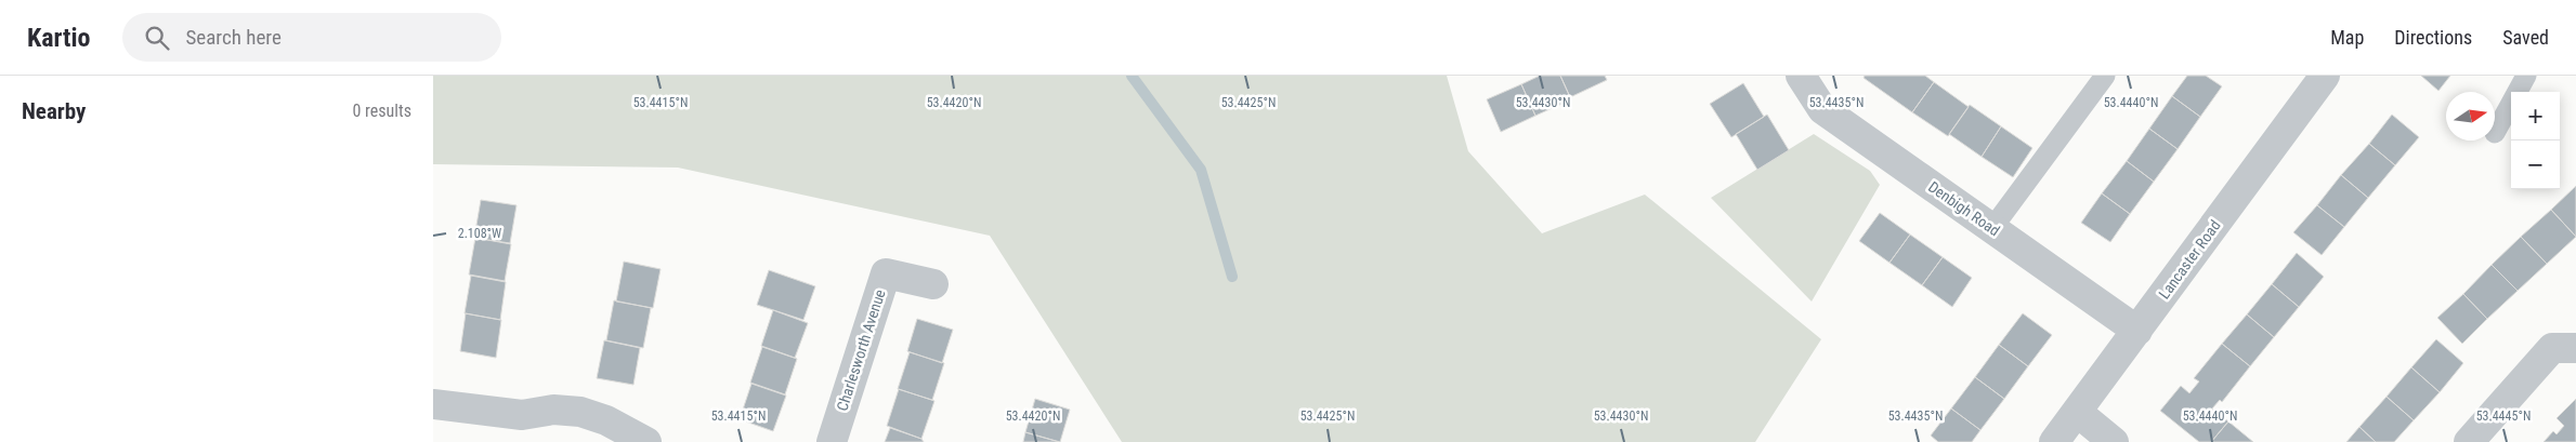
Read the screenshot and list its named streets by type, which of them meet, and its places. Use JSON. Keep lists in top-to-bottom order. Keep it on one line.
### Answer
{"streets":{"street":["Denbigh Road","Lancaster Road","Charlesworth Avenue"]},"crossings":[["Denbigh Road","Lancaster Road"]],"north":"right","page":{"header":"Kartio","search":"Search here","nav":["Map","Directions","Saved"],"heading":["Nearby","0 results"],"map_buttons":["+","−"]},"coordinates":["53.4415°N","53.4420°N","53.4425°N","53.4430°N","53.4435°N","53.4440°N","2.108°W","53.4445°N"]}
